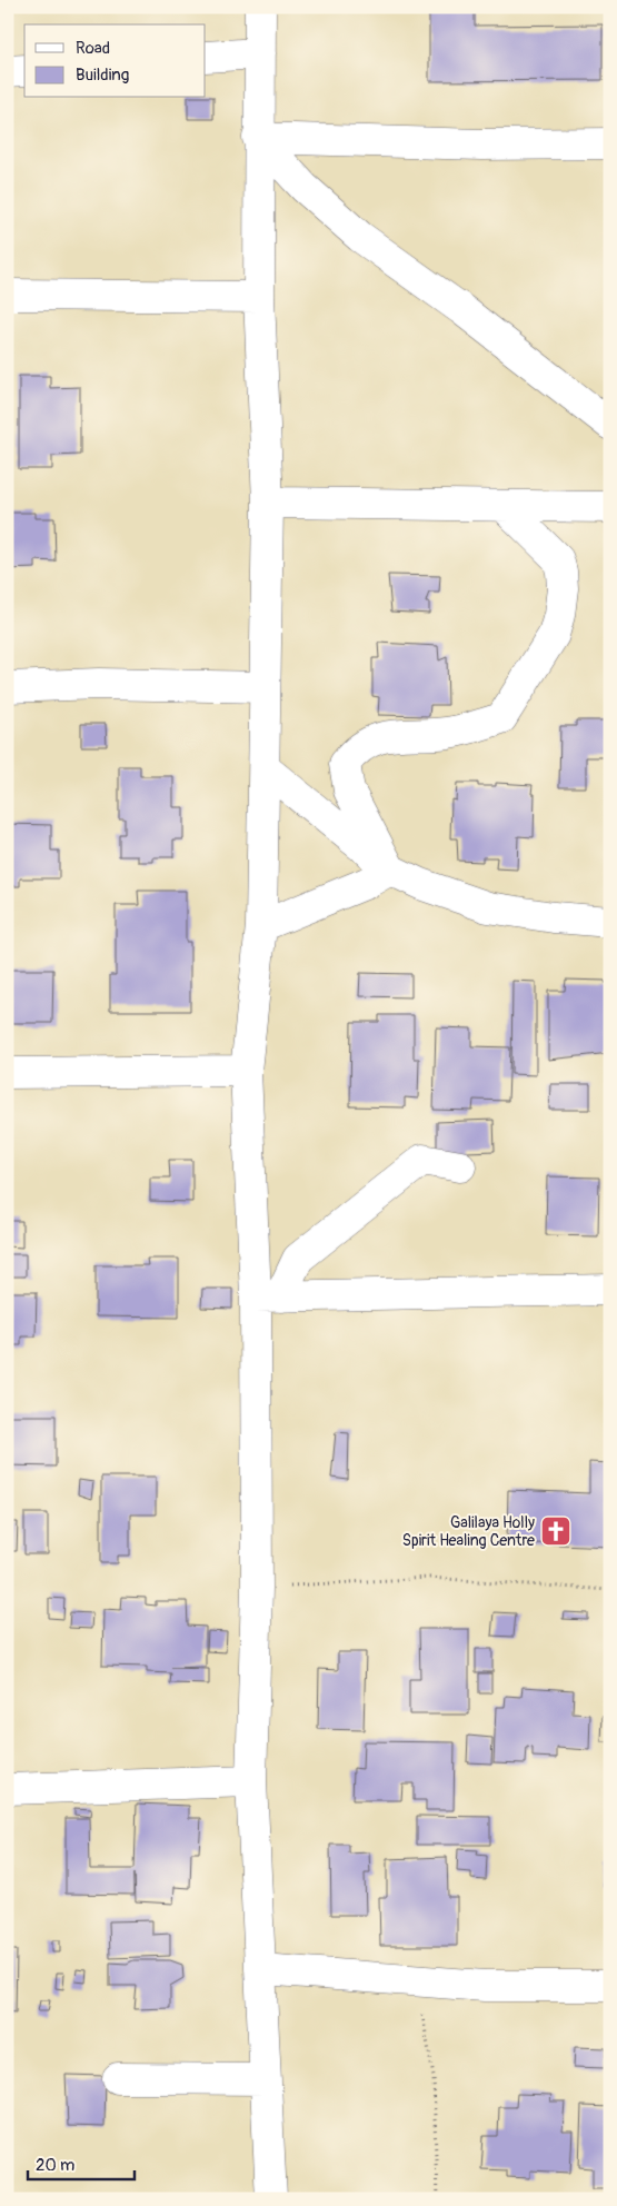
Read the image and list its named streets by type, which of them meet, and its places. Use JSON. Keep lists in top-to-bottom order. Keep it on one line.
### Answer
{"places":{"church":["Galilaya Holly Spirit Healing Centre"]},"legend":["Road","Building"],"scale_bar":"20 m"}
